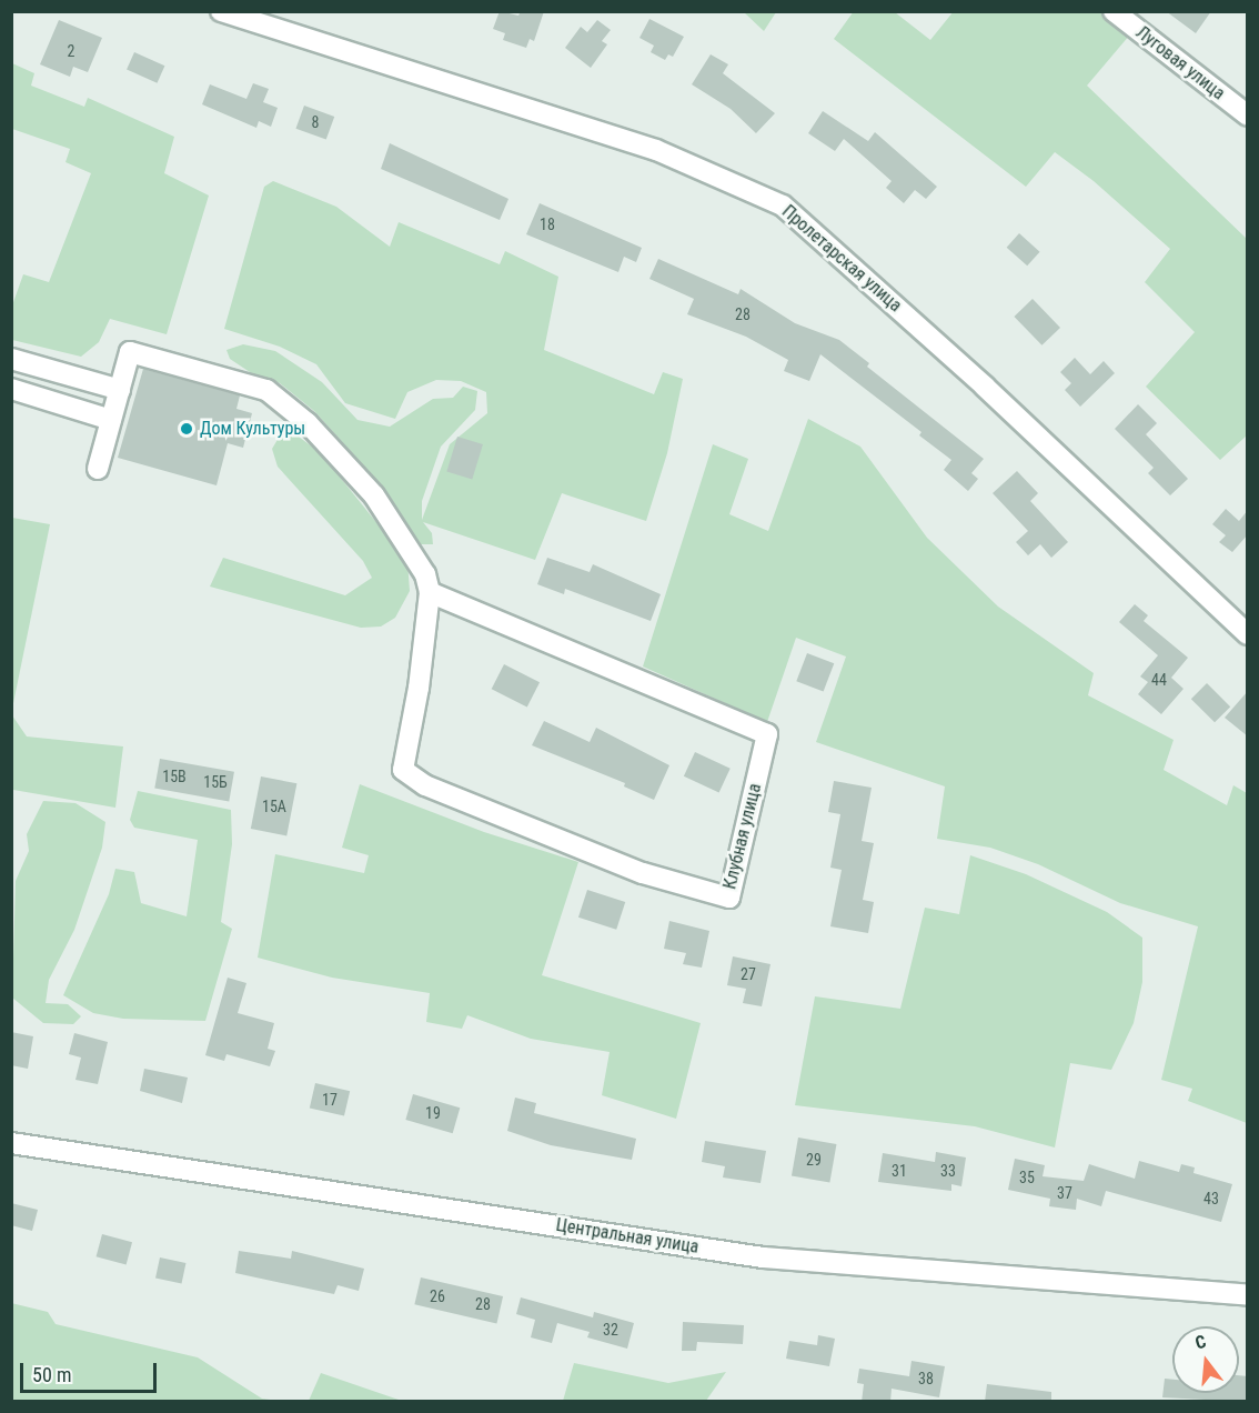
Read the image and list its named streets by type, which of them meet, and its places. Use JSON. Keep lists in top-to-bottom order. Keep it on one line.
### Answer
{"streets":{"street":["Луговая улица","Пролетарская улица","Клубная улица","Центральная улица"]},"places":["Дом Культуры"],"house_numbers":["2","8","18","28","44","15В","15Б","15А","27","17","19","29","31","33","35","37","43","26","28","32","38"],"scale_bar":"50 m","north":"top"}
